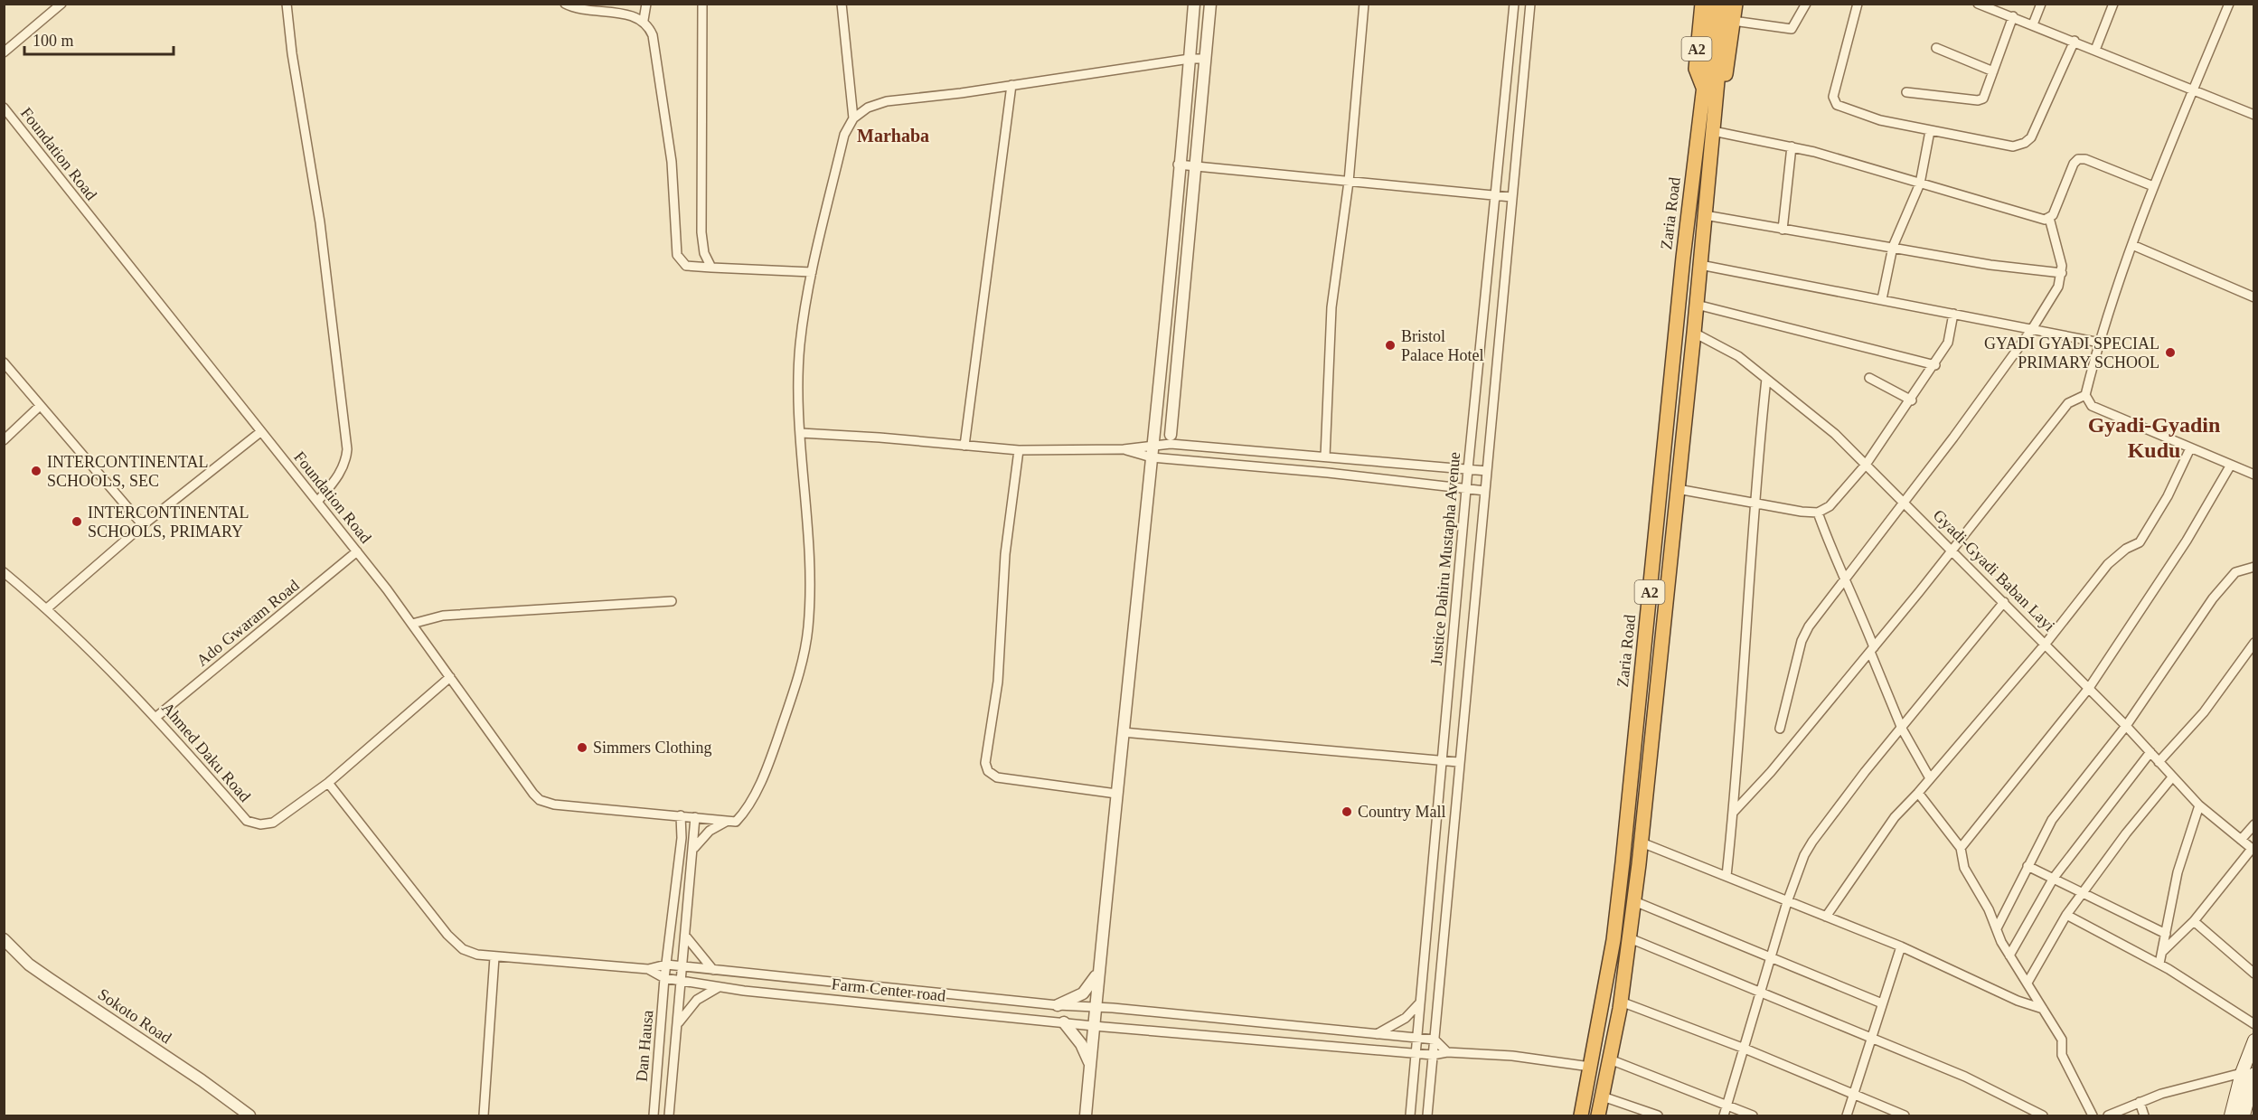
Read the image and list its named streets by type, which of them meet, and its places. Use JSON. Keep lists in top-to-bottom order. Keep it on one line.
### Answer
{"streets":{"highway":["A2","Zaria Road"],"street":["Foundation Road","Justice Dahiru Mustapha Avenue","Gyadi-Gyadi Baban Layi","Ado Gwaram Road","Ahmed Daku Road","Farm Center road","Sokoto Road","Dan Hausa"]},"crossings":[["A2","Zaria Road"],["Foundation Road","Ado Gwaram Road"],["Foundation Road","Ahmed Daku Road"],["Foundation Road","Dan Hausa"],["Zaria Road","Gyadi-Gyadi Baban Layi"],["Zaria Road","Farm Center road"],["Justice Dahiru Mustapha Avenue","Farm Center road"],["Ado Gwaram Road","Ahmed Daku Road"],["Farm Center road","Dan Hausa"]],"districts":["Marhaba","Gyadi-Gyadin Kudu"],"places":["Bristol Palace Hotel","GYADI GYADI SPECIAL PRIMARY SCHOOL","INTERCONTINENTAL SCHOOLS, SEC","INTERCONTINENTAL SCHOOLS, PRIMARY","Simmers Clothing","Country Mall"],"scale_bar":"100 m"}
